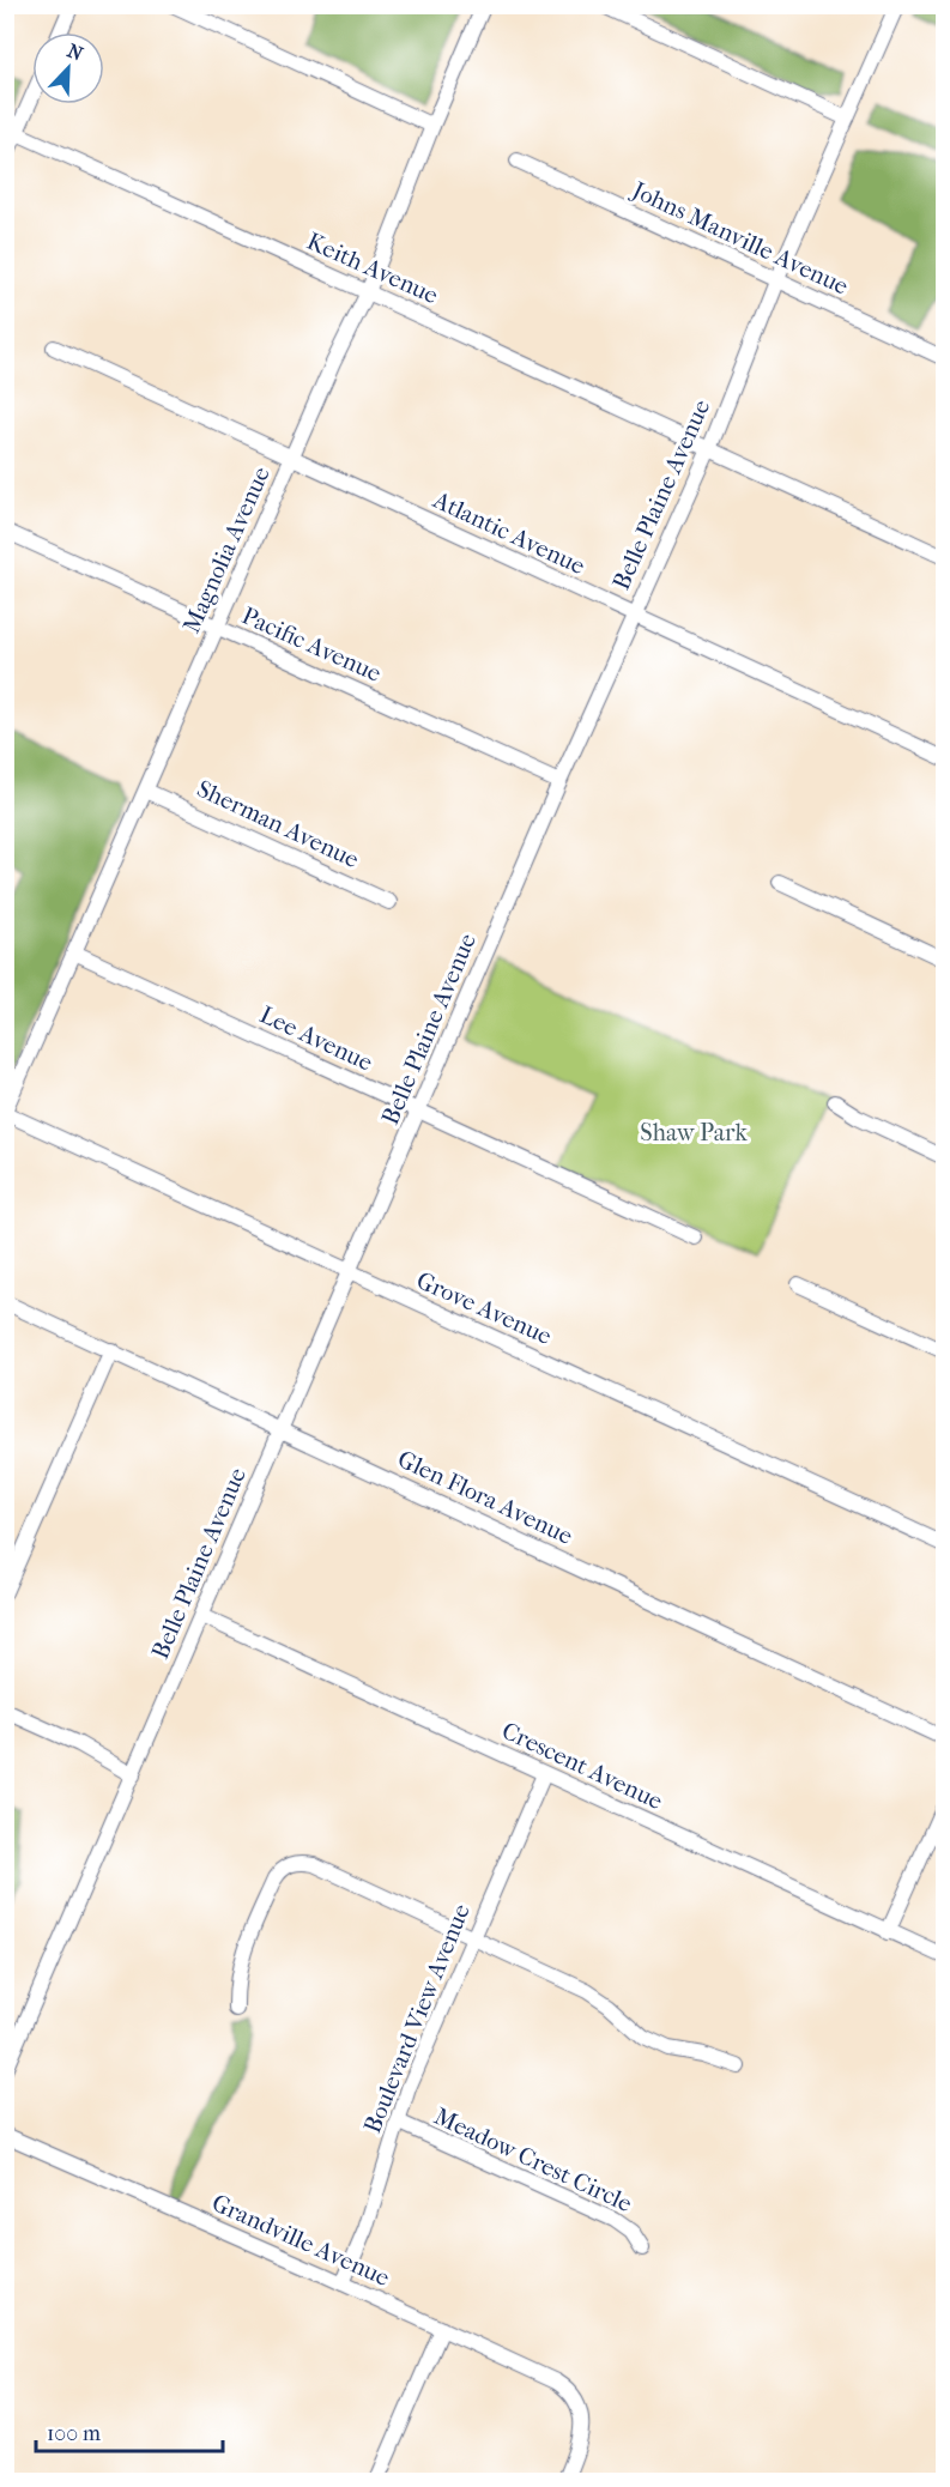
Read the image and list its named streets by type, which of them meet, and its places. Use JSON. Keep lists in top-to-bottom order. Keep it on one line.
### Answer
{"streets":{"street":["Johns Manville Avenue","Keith Avenue","Belle Plaine Avenue","Atlantic Avenue","Magnolia Avenue","Pacific Avenue","Sherman Avenue","Lee Avenue","Grove Avenue","Glen Flora Avenue","Crescent Avenue","Boulevard View Avenue","Meadow Crest Circle","Grandville Avenue"]},"crossings":[["Johns Manville Avenue","Belle Plaine Avenue"],["Keith Avenue","Belle Plaine Avenue"],["Keith Avenue","Magnolia Avenue"],["Belle Plaine Avenue","Atlantic Avenue"],["Belle Plaine Avenue","Pacific Avenue"],["Belle Plaine Avenue","Lee Avenue"],["Belle Plaine Avenue","Grove Avenue"],["Belle Plaine Avenue","Glen Flora Avenue"],["Belle Plaine Avenue","Crescent Avenue"],["Atlantic Avenue","Magnolia Avenue"],["Magnolia Avenue","Pacific Avenue"],["Magnolia Avenue","Sherman Avenue"],["Magnolia Avenue","Lee Avenue"],["Magnolia Avenue","Grove Avenue"],["Crescent Avenue","Boulevard View Avenue"],["Boulevard View Avenue","Meadow Crest Circle"],["Boulevard View Avenue","Grandville Avenue"]],"parks":["Shaw Park"],"scale_bar":"100 m","north":"top right"}
